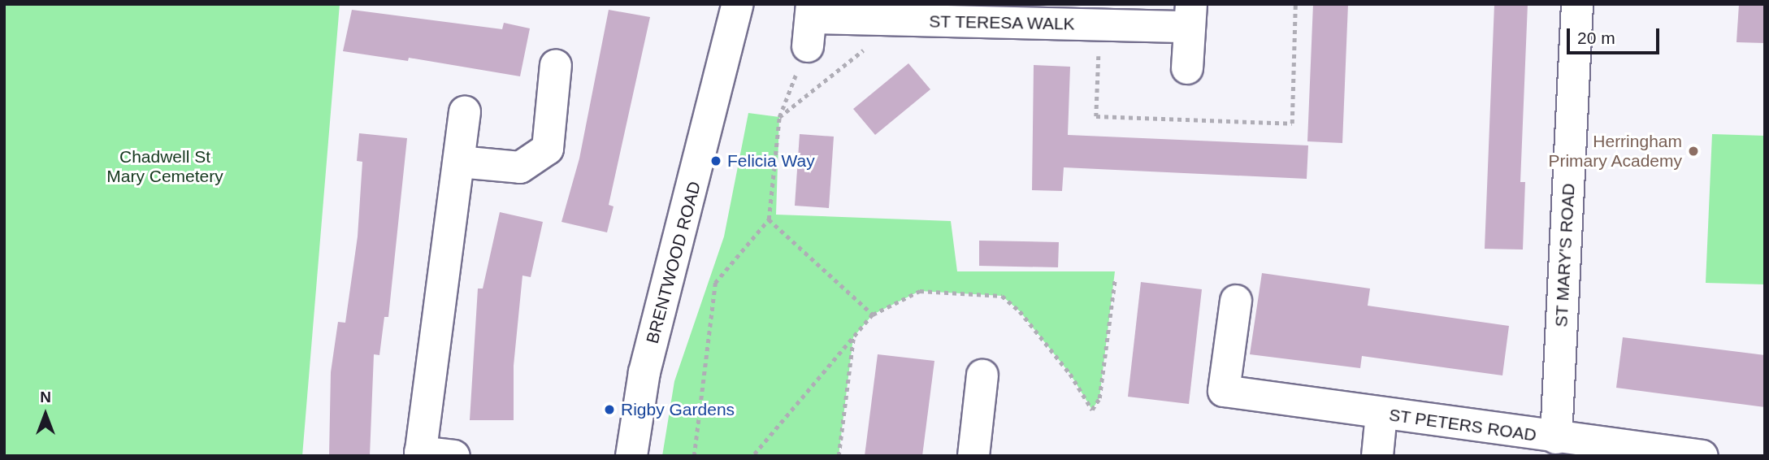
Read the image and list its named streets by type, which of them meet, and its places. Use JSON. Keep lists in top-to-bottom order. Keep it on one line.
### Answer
{"streets":{"street":["ST TERESA WALK","ST MARY'S ROAD","BRENTWOOD ROAD","ST PETERS ROAD"]},"crossings":[["ST MARY'S ROAD","ST PETERS ROAD"]],"parks":["Chadwell St Mary Cemetery"],"places":["Herringham Primary Academy","Felicia Way","Rigby Gardens"],"scale_bar":"20 m","north":"top"}
